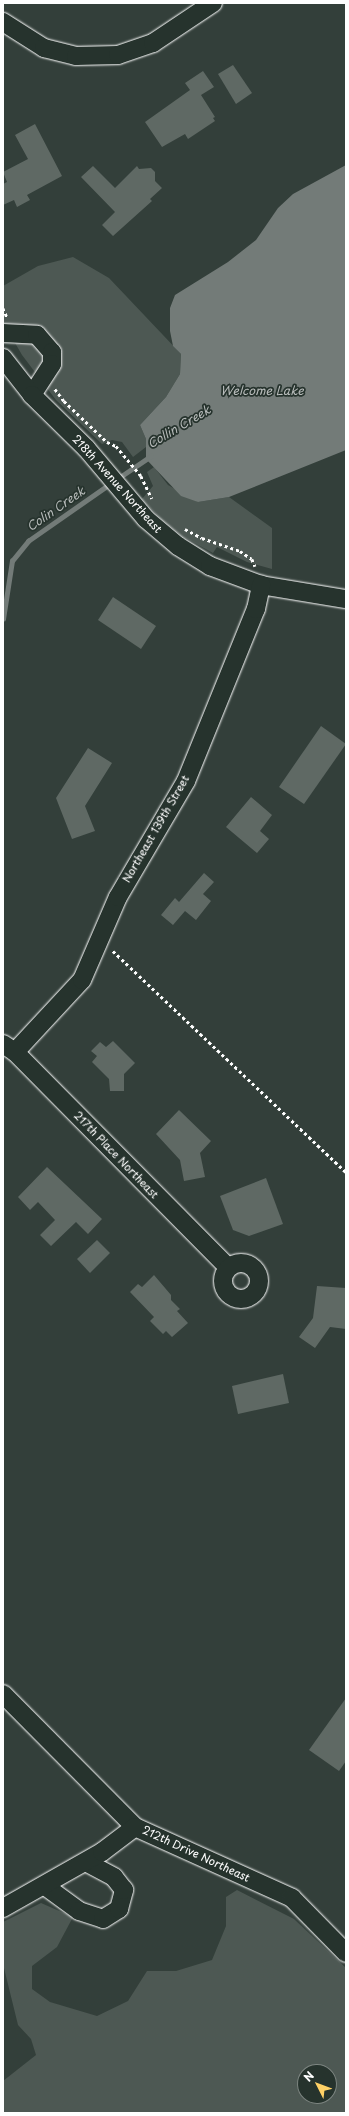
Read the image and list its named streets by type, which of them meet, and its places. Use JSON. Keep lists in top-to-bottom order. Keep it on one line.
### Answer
{"streets":{"street":["218th Avenue Northeast","Northeast 139th Street","217th Place Northeast","212th Drive Northeast"]},"crossings":[["218th Avenue Northeast","Northeast 139th Street"],["Northeast 139th Street","217th Place Northeast"]],"water":["Welcome Lake","Collin Creek","Colin Creek"],"north":"top left"}
